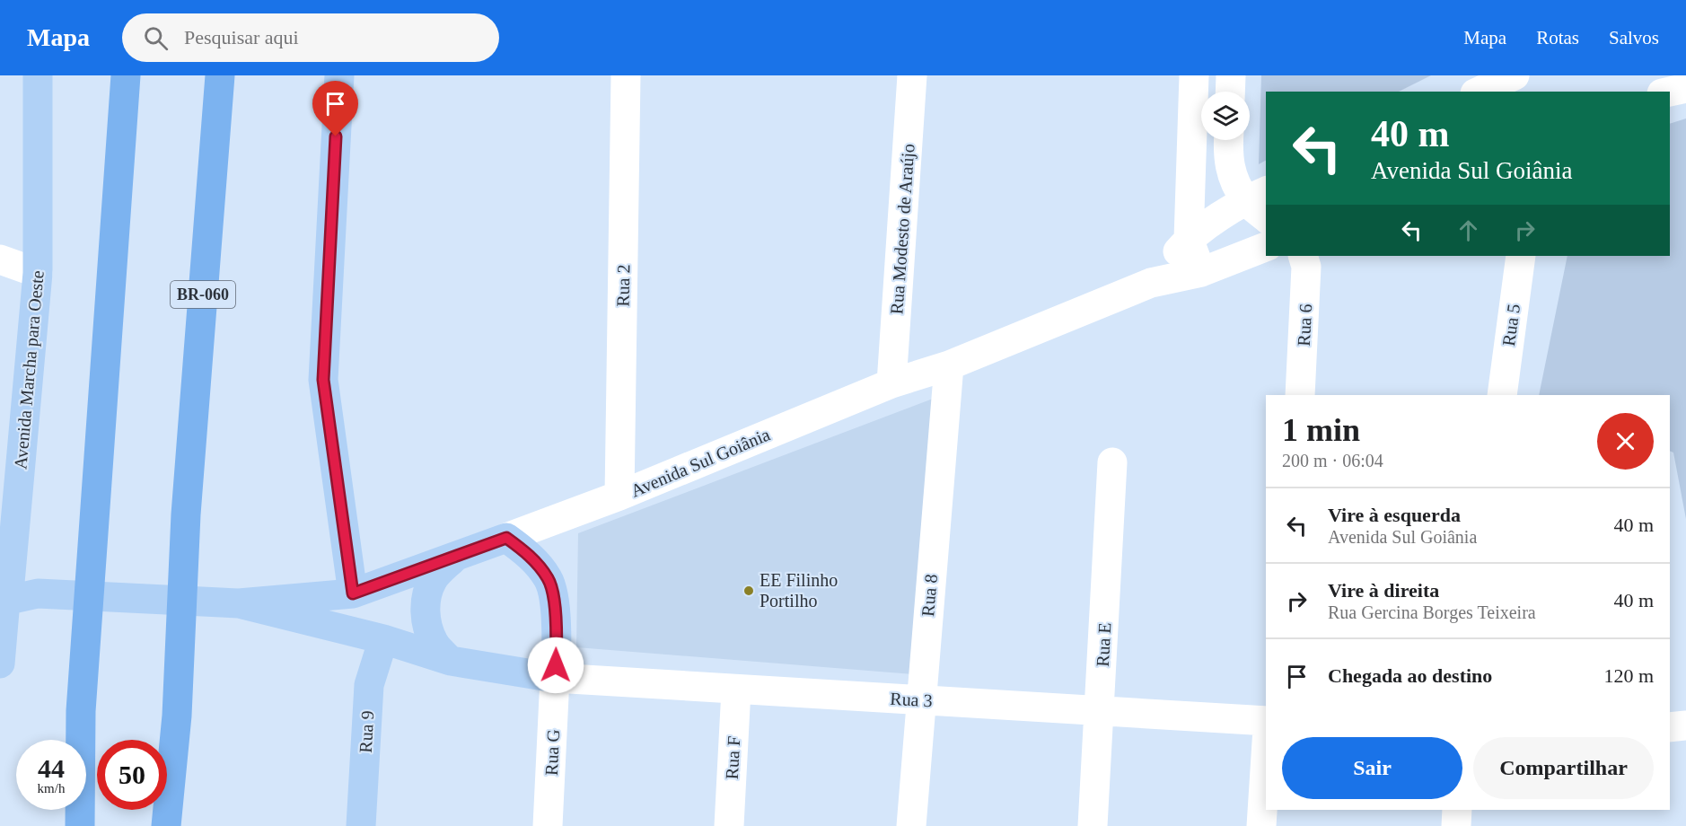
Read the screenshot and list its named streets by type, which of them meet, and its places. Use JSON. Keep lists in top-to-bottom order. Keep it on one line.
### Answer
{"streets":{"highway":["BR-060"],"main road":["Avenida Marcha para Oeste","Avenida Sul Goiânia","Rua 9"],"street":["Rua Modesto de Araújo","Rua 2","Rua 6","Rua 5","Rua 8","Rua E","Rua 3","Rua G","Rua F"]},"crossings":[["Rua Modesto de Araújo","Avenida Sul Goiânia"],["Rua 2","Avenida Sul Goiânia"],["Avenida Marcha para Oeste","Avenida Sul Goiânia"],["Avenida Sul Goiânia","Rua 8"],["Avenida Sul Goiânia","Rua 3"],["Avenida Sul Goiânia","Rua 9"],["Avenida Sul Goiânia","Rua G"],["Rua 8","Rua 3"],["Rua E","Rua 3"],["Rua 3","Rua G"],["Rua 3","Rua F"]],"places":["EE Filinho Portilho"],"page":{"header":"Mapa","search":"Pesquisar aqui","nav":["Mapa","Rotas","Salvos"],"turn":["40 m","Avenida Sul Goiânia"],"heading":["1 min","200 m · 06:04"],"list":[{"name":"Vire à esquerda","note":"Avenida Sul Goiânia","value":"40 m"},{"name":"Vire à direita","note":"Rua Gercina Borges Teixeira","value":"40 m"},{"name":"Chegada ao destino","value":"120 m"}],"buttons":["Sair","Compartilhar"],"speed":"44 km/h","limit":"50"}}
